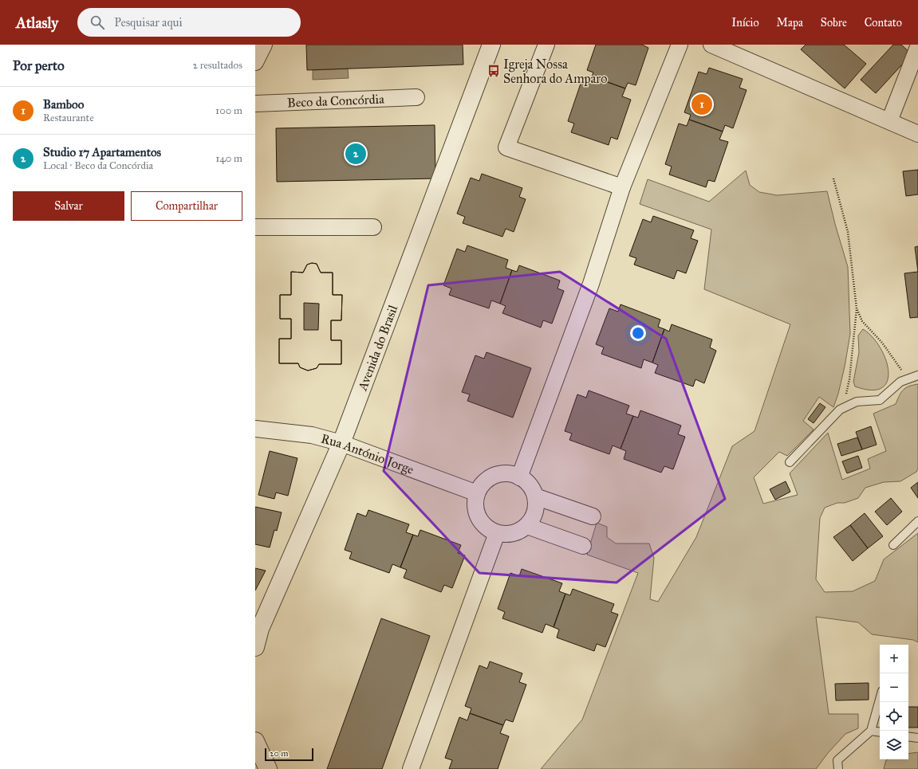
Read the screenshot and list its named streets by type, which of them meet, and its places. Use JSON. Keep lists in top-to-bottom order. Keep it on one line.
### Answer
{"streets":{"street":["Beco da Concórdia","Avenida do Brasil","Rua António Jorge"]},"crossings":[["Avenida do Brasil","Rua António Jorge"]],"places":{"bus stop":["Igreja Nossa Senhora do Amparo"]},"scale_bar":"20 m","page":{"header":"Atlasly","search":"Pesquisar aqui","nav":["Início","Mapa","Sobre","Contato"],"heading":["Por perto","2 resultados"],"list":[{"mark":"1","name":"Bamboo","note":"Restaurante","value":"100 m"},{"mark":"2","name":"Studio 17 Apartamentos","note":"Local · Beco da Concórdia","value":"140 m"}],"pins":["1","2"],"buttons":["Salvar","Compartilhar"],"map_buttons":["+","−"],"scale":"20 m"}}
